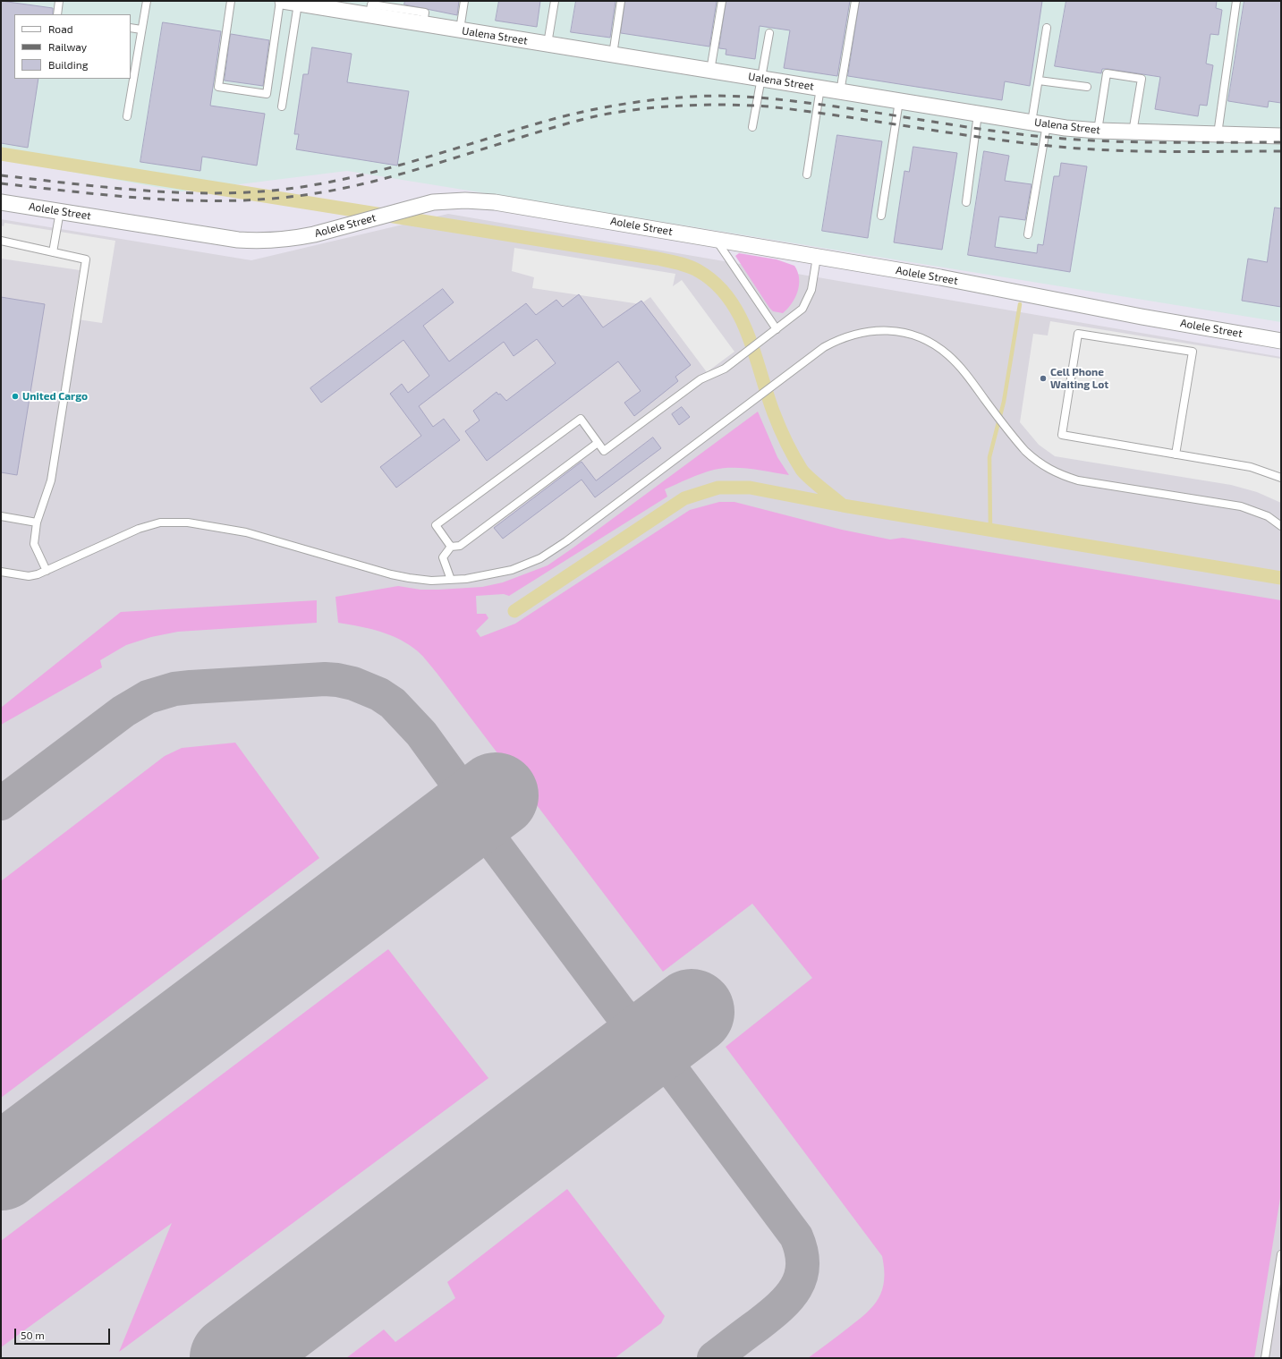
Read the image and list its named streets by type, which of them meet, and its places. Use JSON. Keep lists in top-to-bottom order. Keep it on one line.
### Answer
{"streets":{"street":["Ualena Street","Aolele Street"]},"places":["Cell Phone Waiting Lot","United Cargo"],"legend":["Road","Railway","Building"],"scale_bar":"50 m"}
